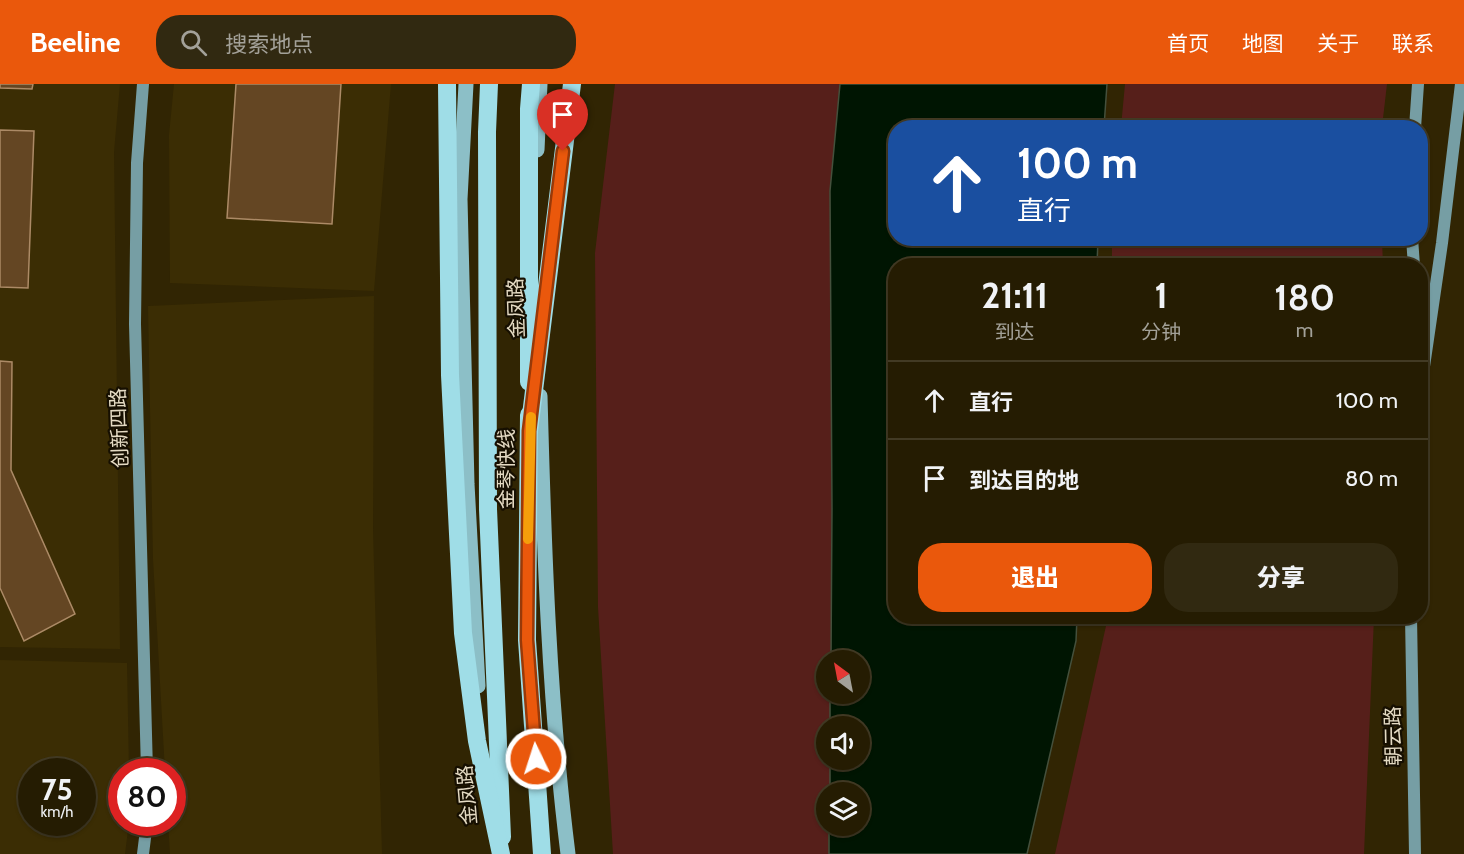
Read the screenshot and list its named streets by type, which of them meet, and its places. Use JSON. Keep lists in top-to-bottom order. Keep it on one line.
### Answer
{"streets":{"highway":["金琴快线"],"main road":["金凤路"],"street":["创新四路","朝云路"]},"north":"top left","page":{"header":"Beeline","search":"搜索地点","nav":["首页","地图","关于","联系"],"turn":["100 m","直行"],"eta":["21:11","到达","1","分钟","180","m"],"list":[{"name":"直行","value":"100 m"},{"name":"到达目的地","value":"80 m"}],"buttons":["退出","分享"],"speed":"75 km/h","limit":"80"}}
